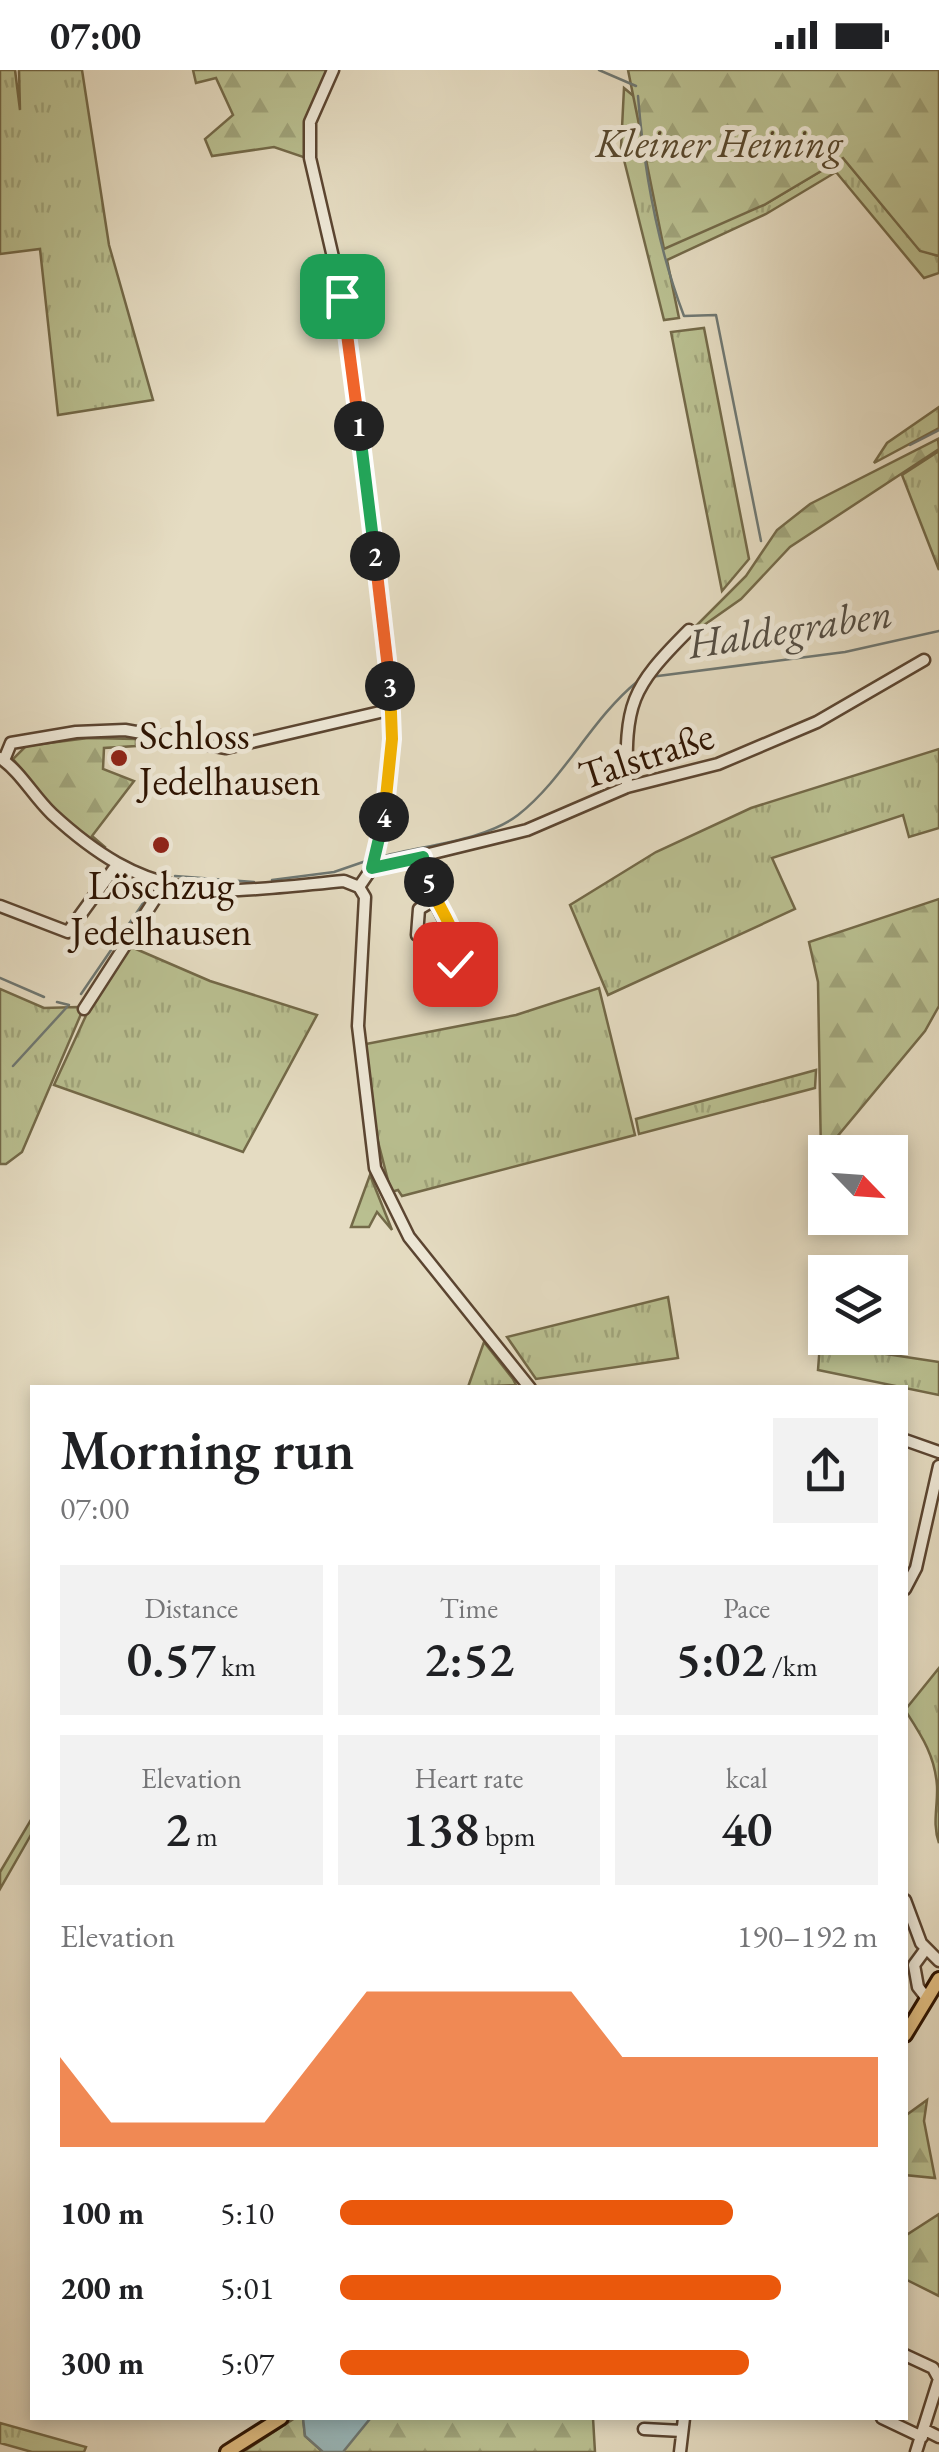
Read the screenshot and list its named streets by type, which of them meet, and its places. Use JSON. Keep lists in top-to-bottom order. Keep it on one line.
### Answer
{"streets":{"street":["Talstraße"]},"water":["Haldegraben"],"parks":["Kleiner Heining"],"places":["Schloss Jedelhausen","Löschzug Jedelhausen"],"north":"bottom right","page":{"status":"07:00","pins":["1","2","3","4","5"],"heading":["Morning run","07:00"],"stats":[["Distance","0.57 km"],["Time","2:52"],["Pace","5:02 /km"],["Elevation","2 m"],["Heart rate","138 bpm"],["kcal","40"]],"chart":["Elevation","190–192 m"],"list":[{"name":"100 m","note":"5:10"},{"name":"200 m","note":"5:01"},{"name":"300 m","note":"5:07"}]}}
